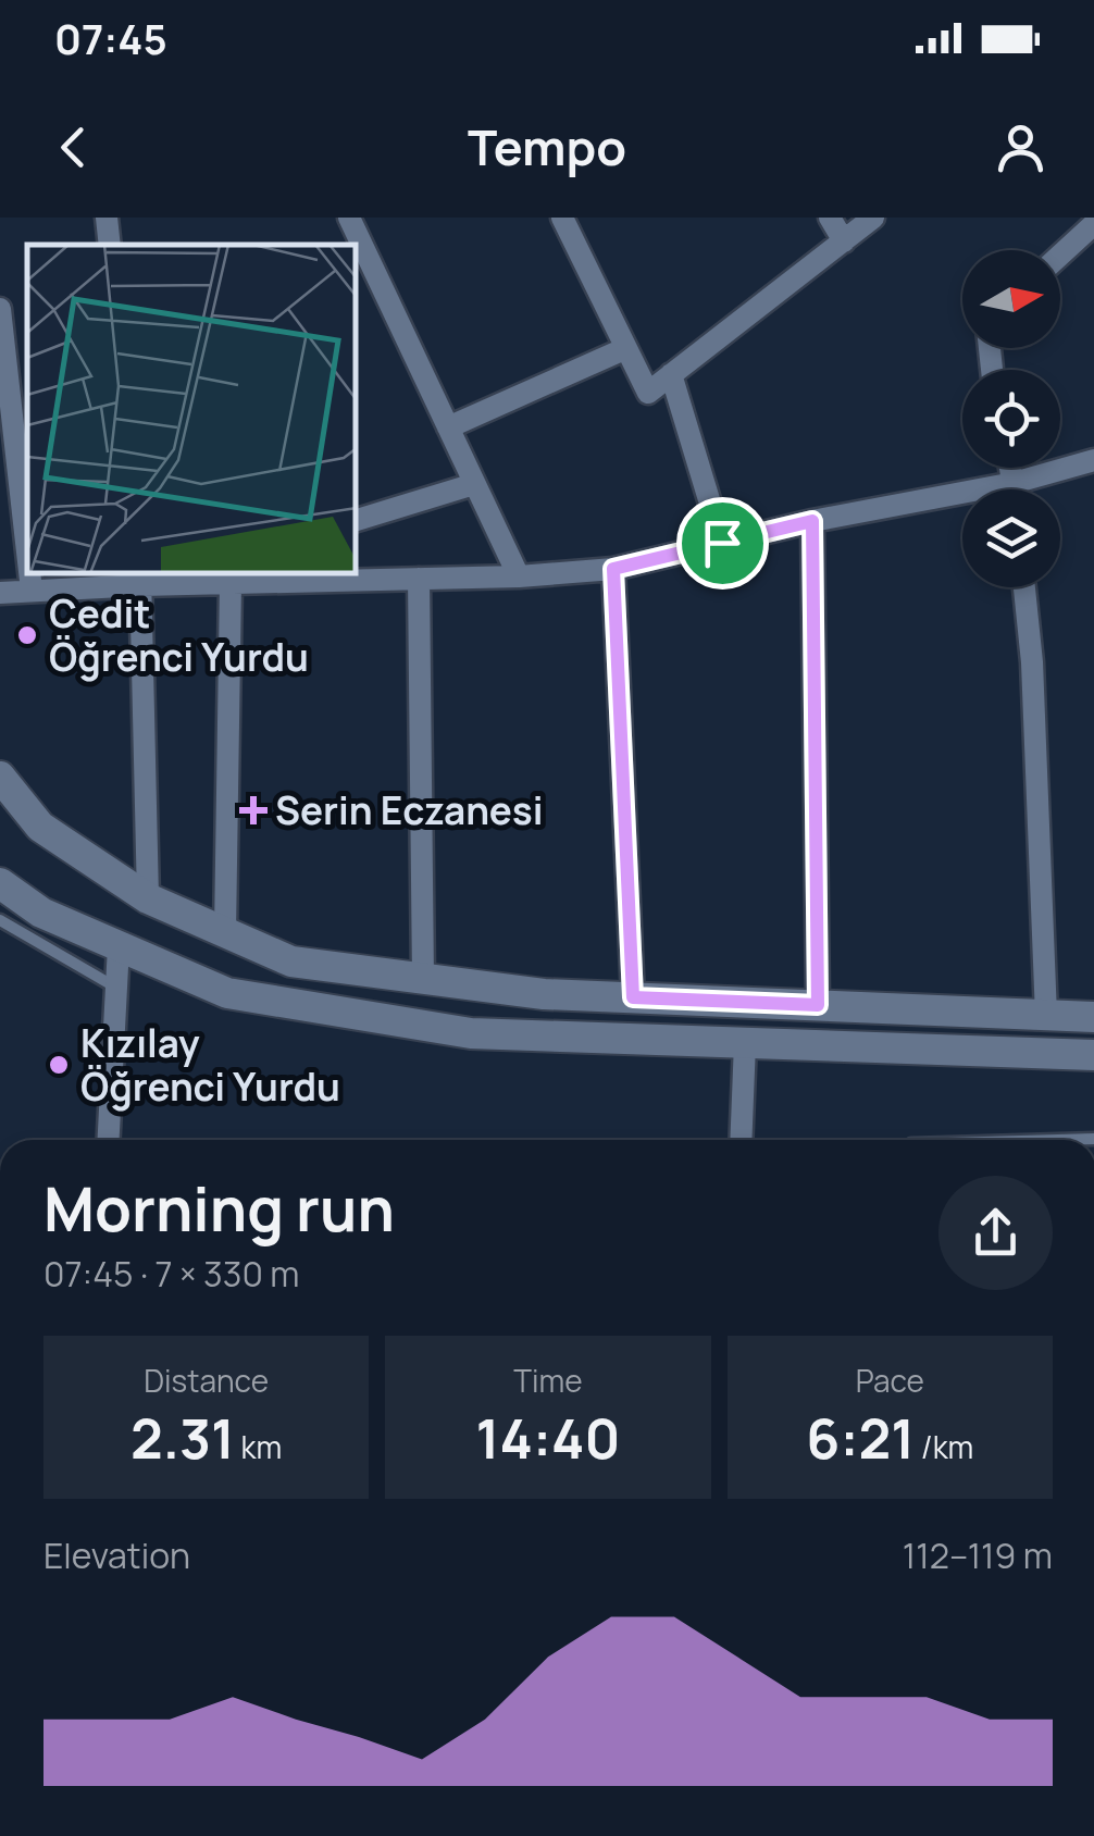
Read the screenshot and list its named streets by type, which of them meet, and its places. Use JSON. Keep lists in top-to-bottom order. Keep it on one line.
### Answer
{"places":{"other":["Cedit Öğrenci Yurdu","Kızılay Öğrenci Yurdu"],"health":["Serin Eczanesi"]},"north":"right","page":{"status":"07:45","header":"Tempo","heading":["Morning run","07:45 · 7 × 330 m"],"stats":[["Distance","2.31 km"],["Time","14:40"],["Pace","6:21 /km"]],"chart":["Elevation","112–119 m"]}}
